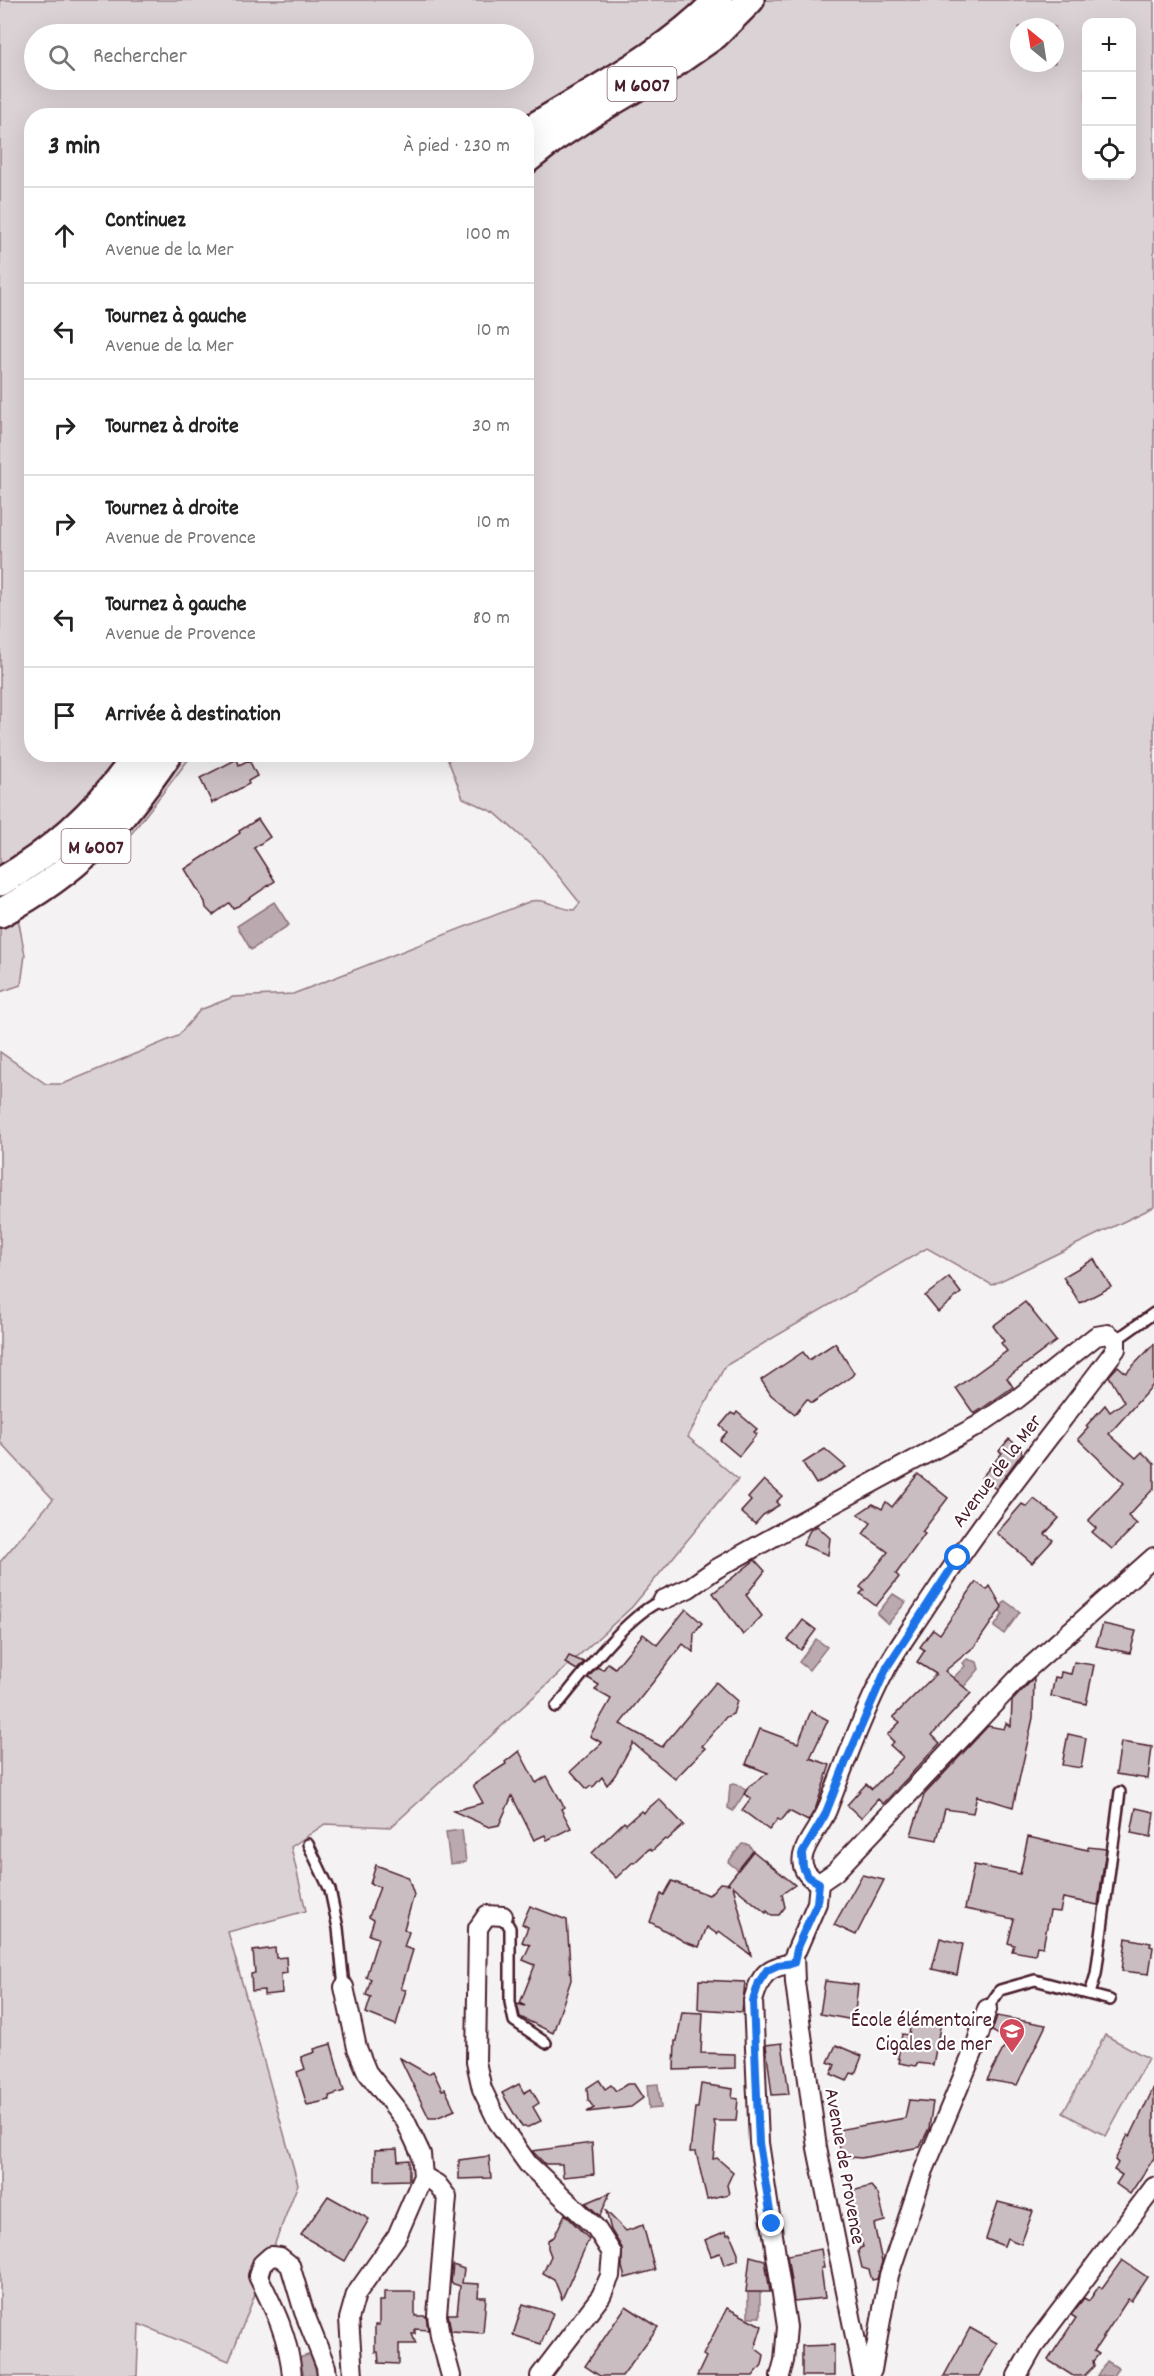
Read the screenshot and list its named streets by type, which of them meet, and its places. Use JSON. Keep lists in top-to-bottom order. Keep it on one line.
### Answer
{"streets":{"main road":["M 6007"],"street":["Avenue de la Mer","Avenue de Provence"]},"places":{"school or university":["École élémentaire Cigales de mer"]},"north":"top left","page":{"map_buttons":["+","−"],"search":"Rechercher","heading":["3 min","À pied · 230 m"],"list":[["Continuez","Avenue de la Mer","100 m"],["Tournez à gauche","Avenue de la Mer","10 m"],["Tournez à droite","30 m"],["Tournez à droite","Avenue de Provence","10 m"],["Tournez à gauche","Avenue de Provence","80 m"],"Arrivée à destination"]}}
